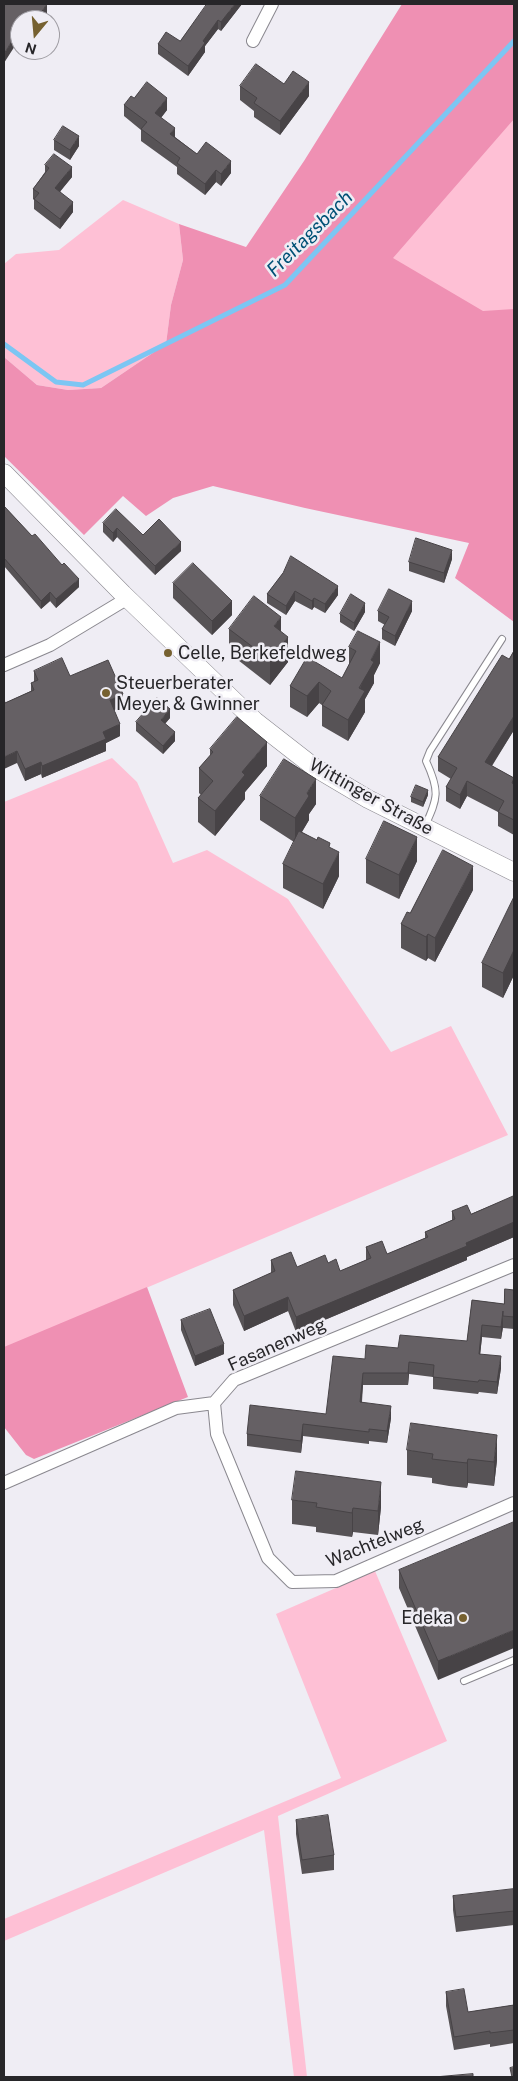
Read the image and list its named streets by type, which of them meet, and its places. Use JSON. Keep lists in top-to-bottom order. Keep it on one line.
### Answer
{"streets":{"main road":["Wittinger Straße"],"street":["Fasanenweg","Wachtelweg"]},"crossings":[["Fasanenweg","Wachtelweg"]],"water":["Freitagsbach"],"places":["Celle, Berkefeldweg","Steuerberater Meyer & Gwinner","Edeka"],"north":"bottom"}
